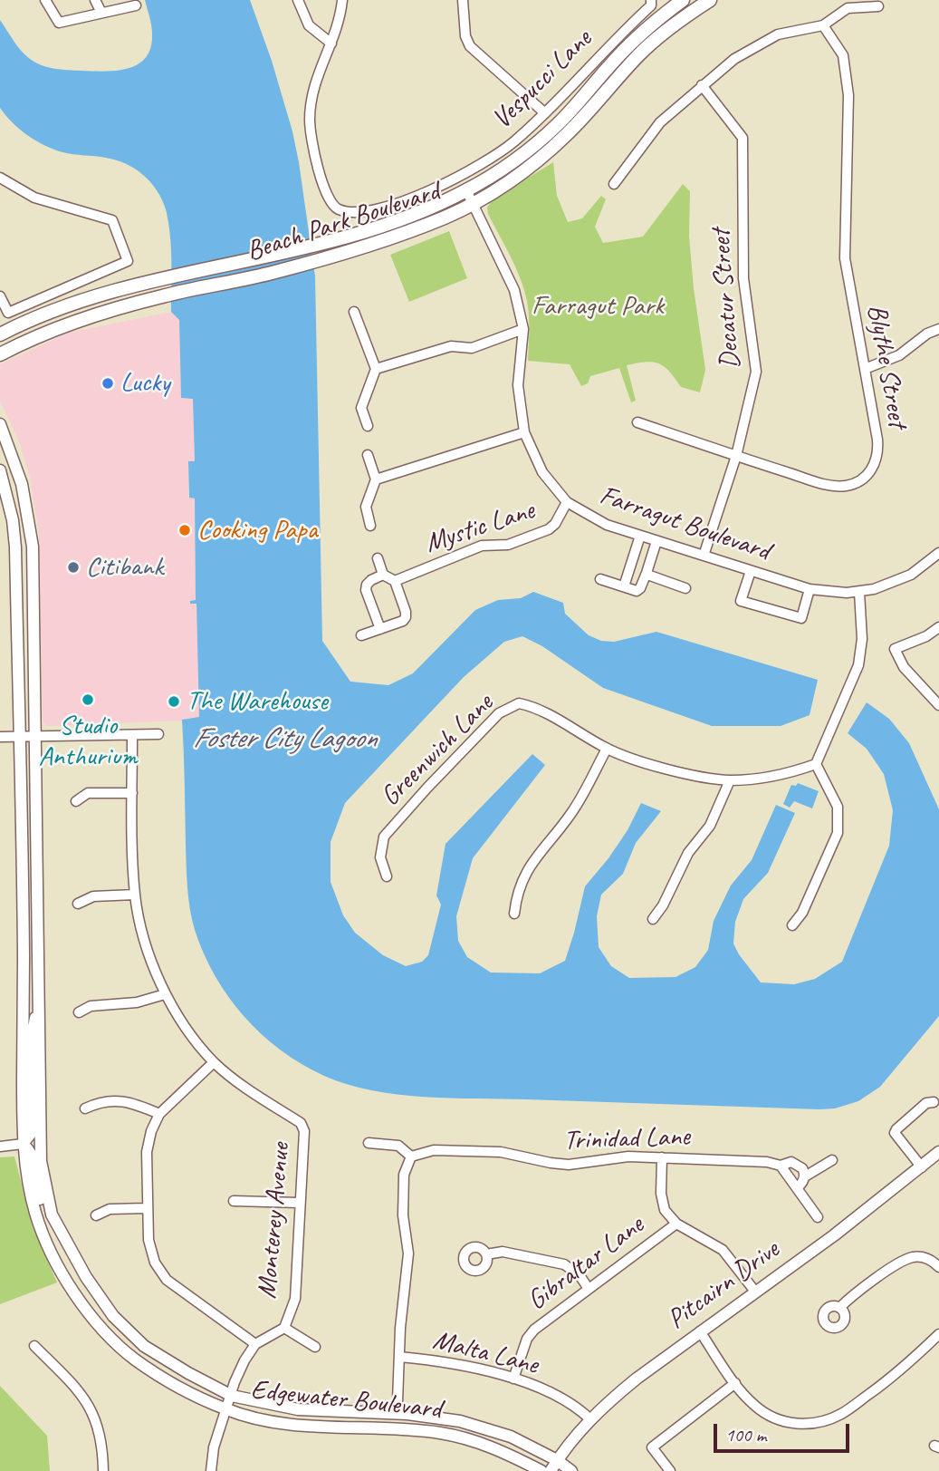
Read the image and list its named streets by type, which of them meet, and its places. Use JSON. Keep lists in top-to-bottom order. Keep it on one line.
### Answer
{"streets":{"main road":["Beach Park Boulevard"],"street":["Vespucci Lane","Decatur Street","Blythe Street","Farragut Boulevard","Mystic Lane","Greenwich Lane","Trinidad Lane","Monterey Avenue","Gibraltar Lane","Pitcairn Drive","Malta Lane","Edgewater Boulevard"]},"crossings":[["Beach Park Boulevard","Farragut Boulevard"],["Decatur Street","Blythe Street"],["Decatur Street","Farragut Boulevard"],["Farragut Boulevard","Mystic Lane"],["Gibraltar Lane","Malta Lane"],["Pitcairn Drive","Malta Lane"],["Pitcairn Drive","Edgewater Boulevard"]],"water":["Foster City Lagoon"],"parks":["Farragut Park"],"places":["Lucky","Cooking Papa","Citibank","Studio Anthurium","The Warehouse"],"scale_bar":"100 m"}
